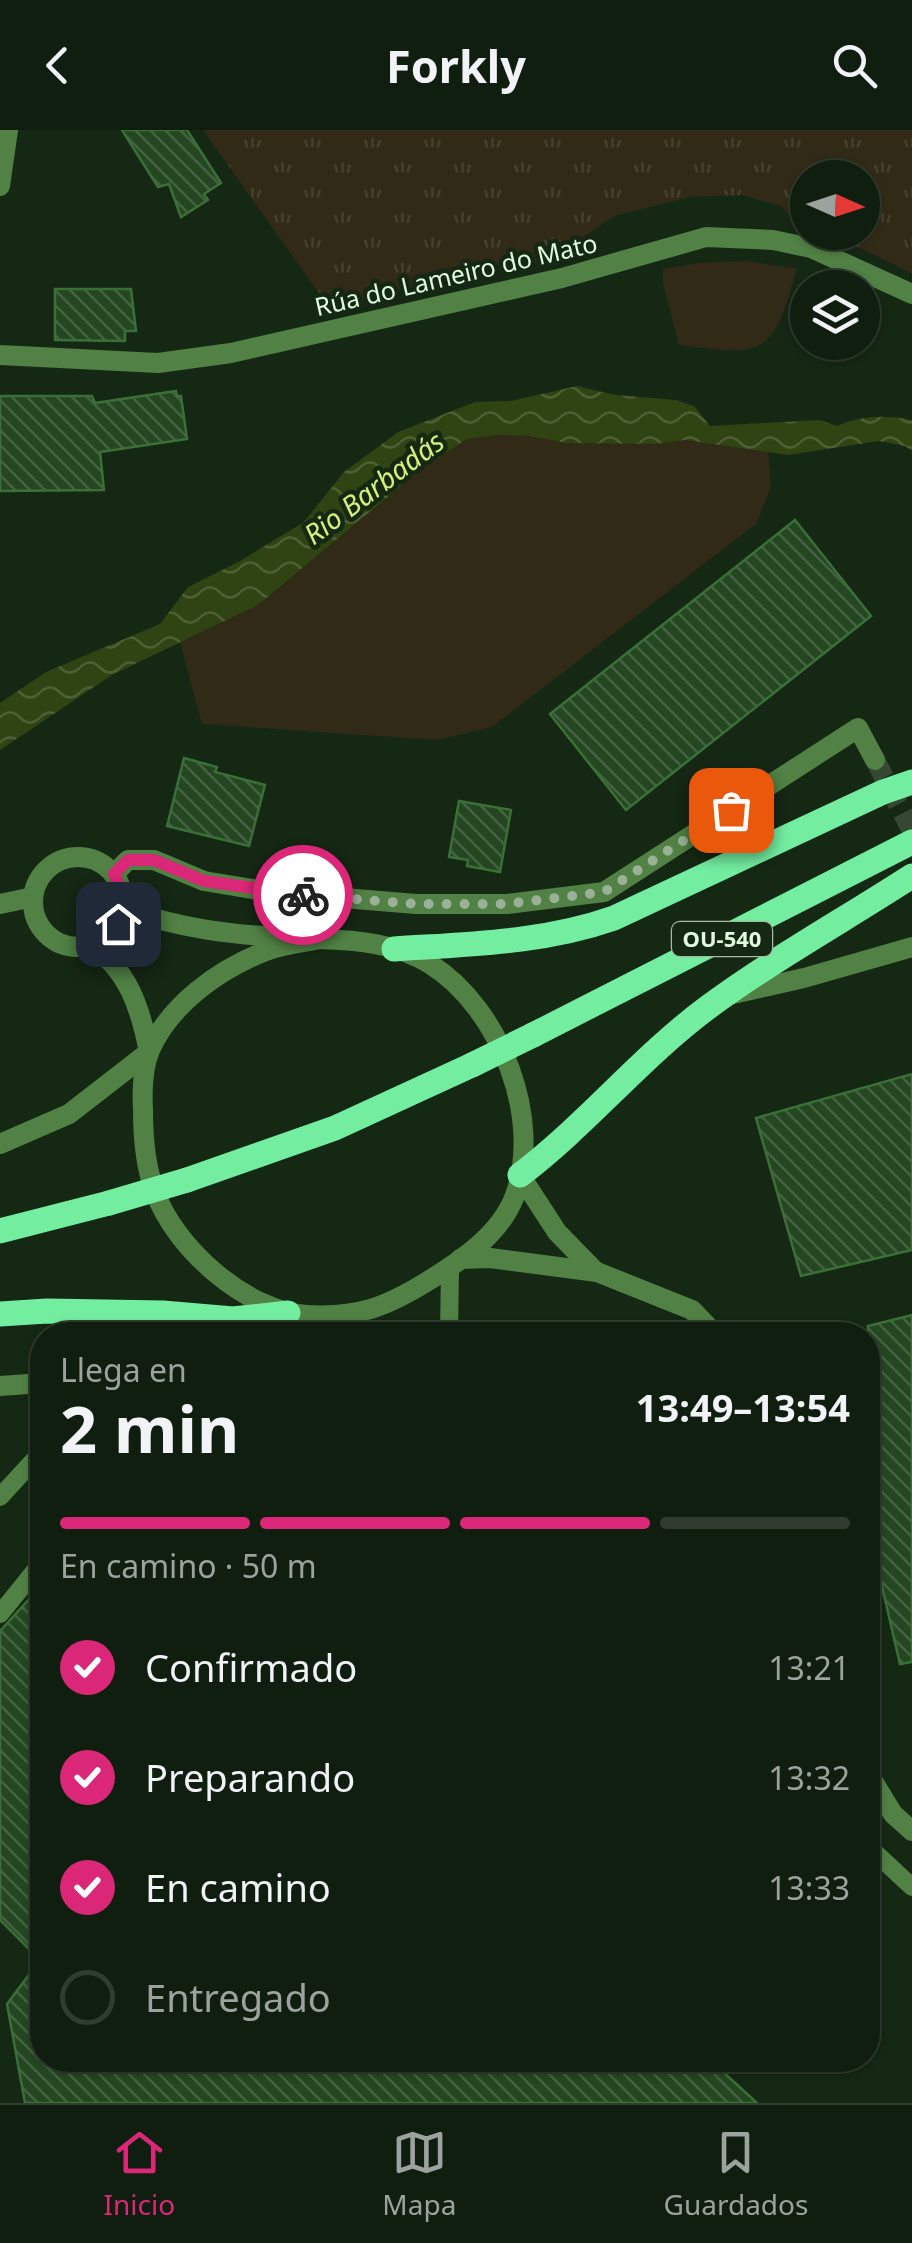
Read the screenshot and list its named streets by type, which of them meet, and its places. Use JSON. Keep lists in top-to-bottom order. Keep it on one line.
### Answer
{"streets":{"main road":["OU-540"],"street":["Rúa do Lameiro do Mato"]},"water":["Rio Barbadás"],"north":"right","page":{"header":"Forkly","heading":["2 min","Llega en","13:49–13:54"],"bar":"En camino · 50 m","list":[["Confirmado","13:21"],["Preparando","13:32"],["En camino","13:33"],"Entregado"],"tabs":["Inicio","Mapa","Guardados"]}}
